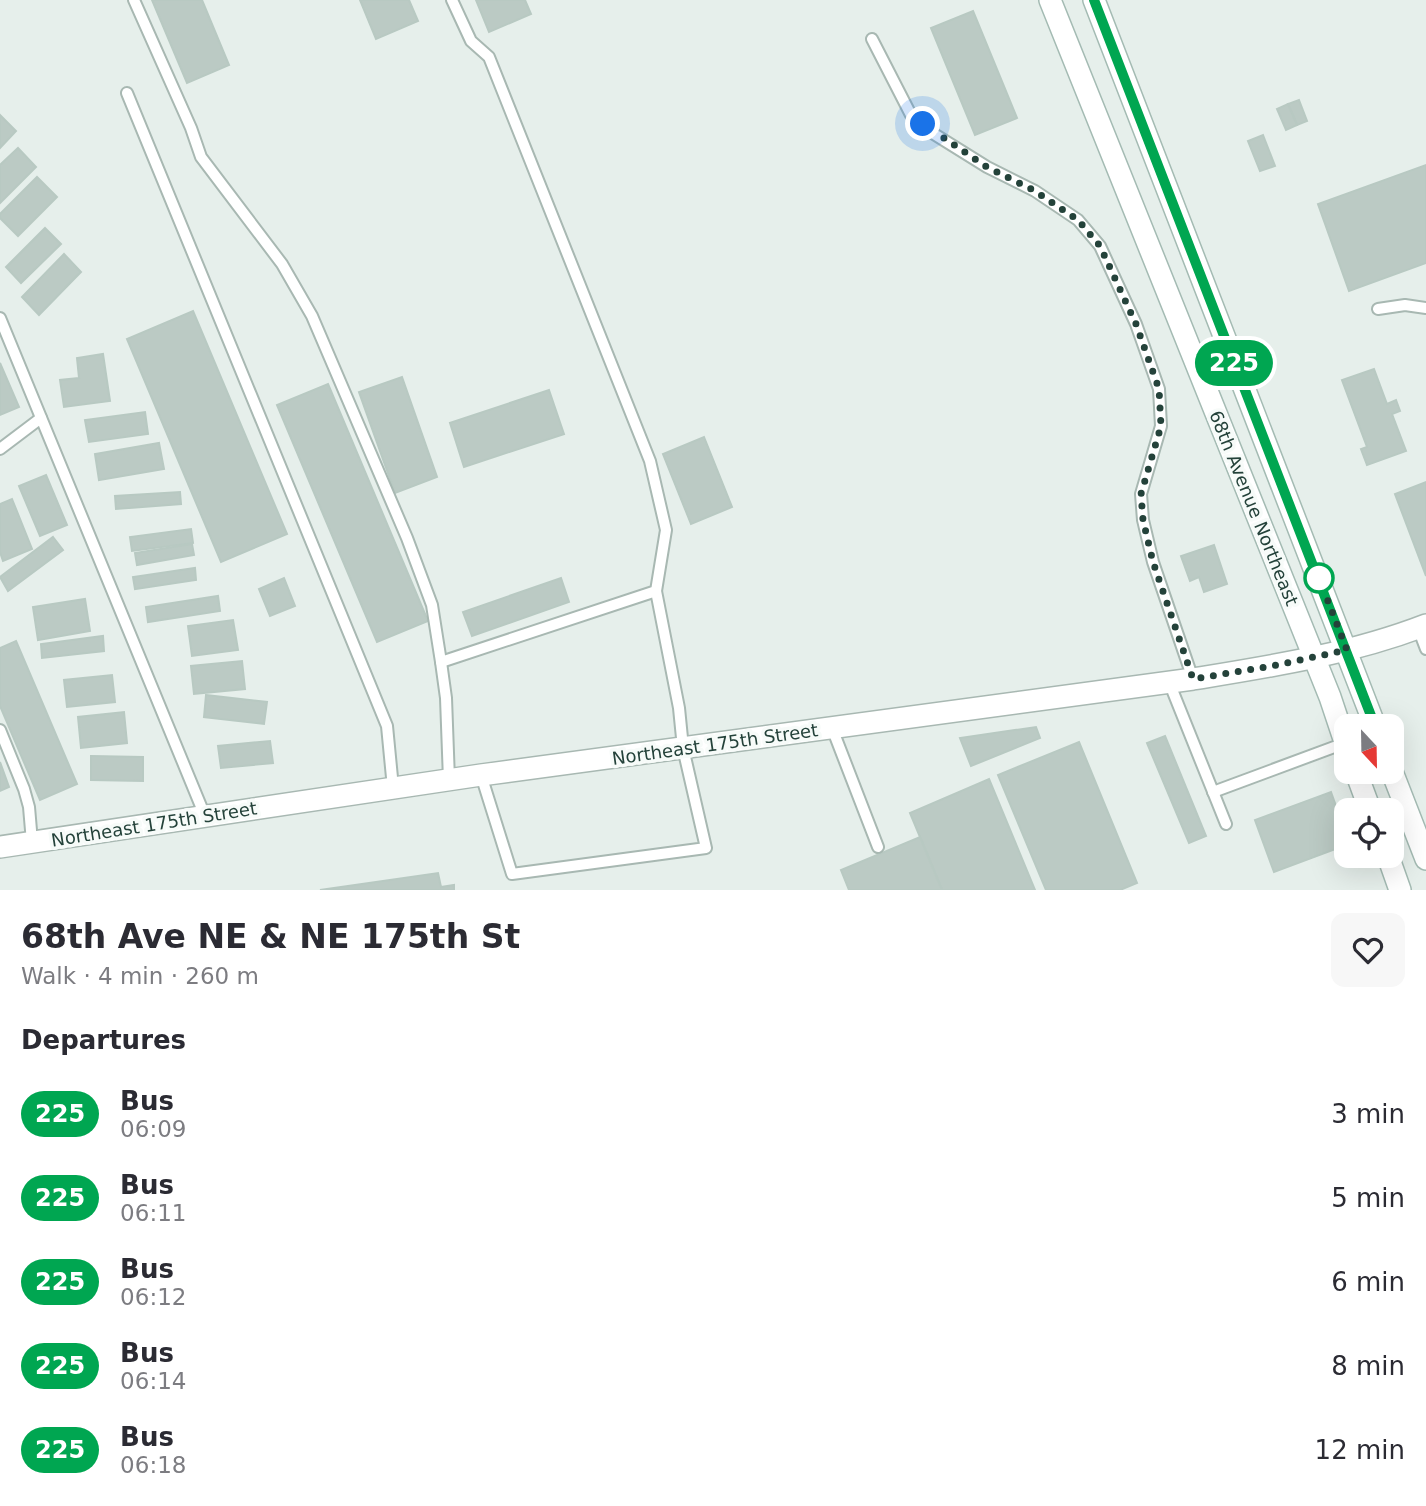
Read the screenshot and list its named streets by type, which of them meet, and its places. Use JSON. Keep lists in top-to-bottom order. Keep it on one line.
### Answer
{"streets":{"main road":["68th Avenue Northeast","Northeast 175th Street"]},"crossings":[["68th Avenue Northeast","Northeast 175th Street"]],"lines":["bus line 225"],"north":"bottom","page":{"on_map":"225","heading":[["68th Ave NE & NE 175th St","Walk · 4 min · 260 m"],"Departures"],"list":[{"mark":"225","name":"Bus","note":"06:09","value":"3 min"},{"mark":"225","name":"Bus","note":"06:11","value":"5 min"},{"mark":"225","name":"Bus","note":"06:12","value":"6 min"},{"mark":"225","name":"Bus","note":"06:14","value":"8 min"},{"mark":"225","name":"Bus","note":"06:18","value":"12 min"}]}}
